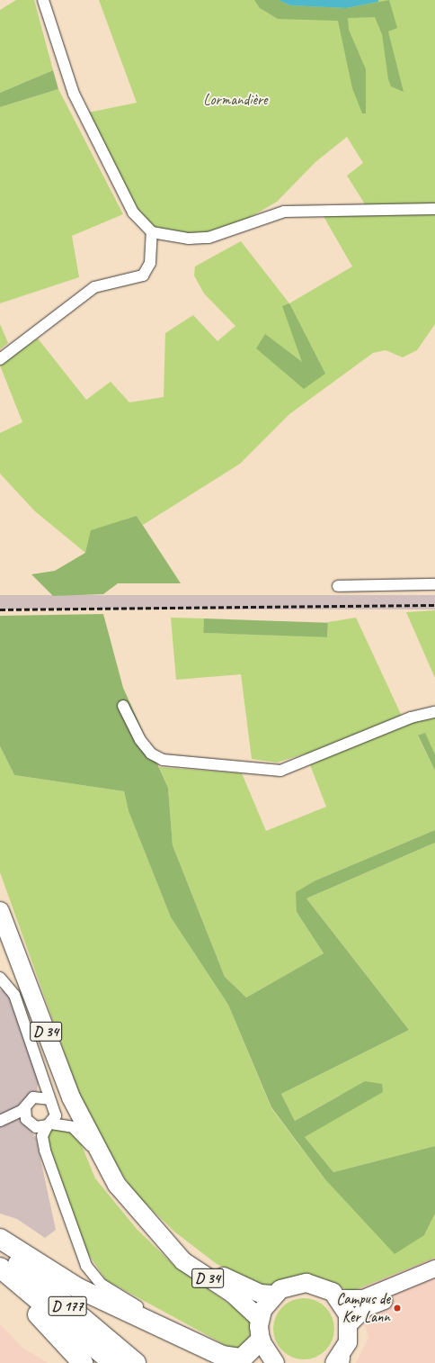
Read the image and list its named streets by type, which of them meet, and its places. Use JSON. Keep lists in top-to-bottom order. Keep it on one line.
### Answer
{"streets":{"highway":["D 177"],"main road":["D 34"]},"parks":["Lormandière"],"places":["Campus de Ker Lann"]}
